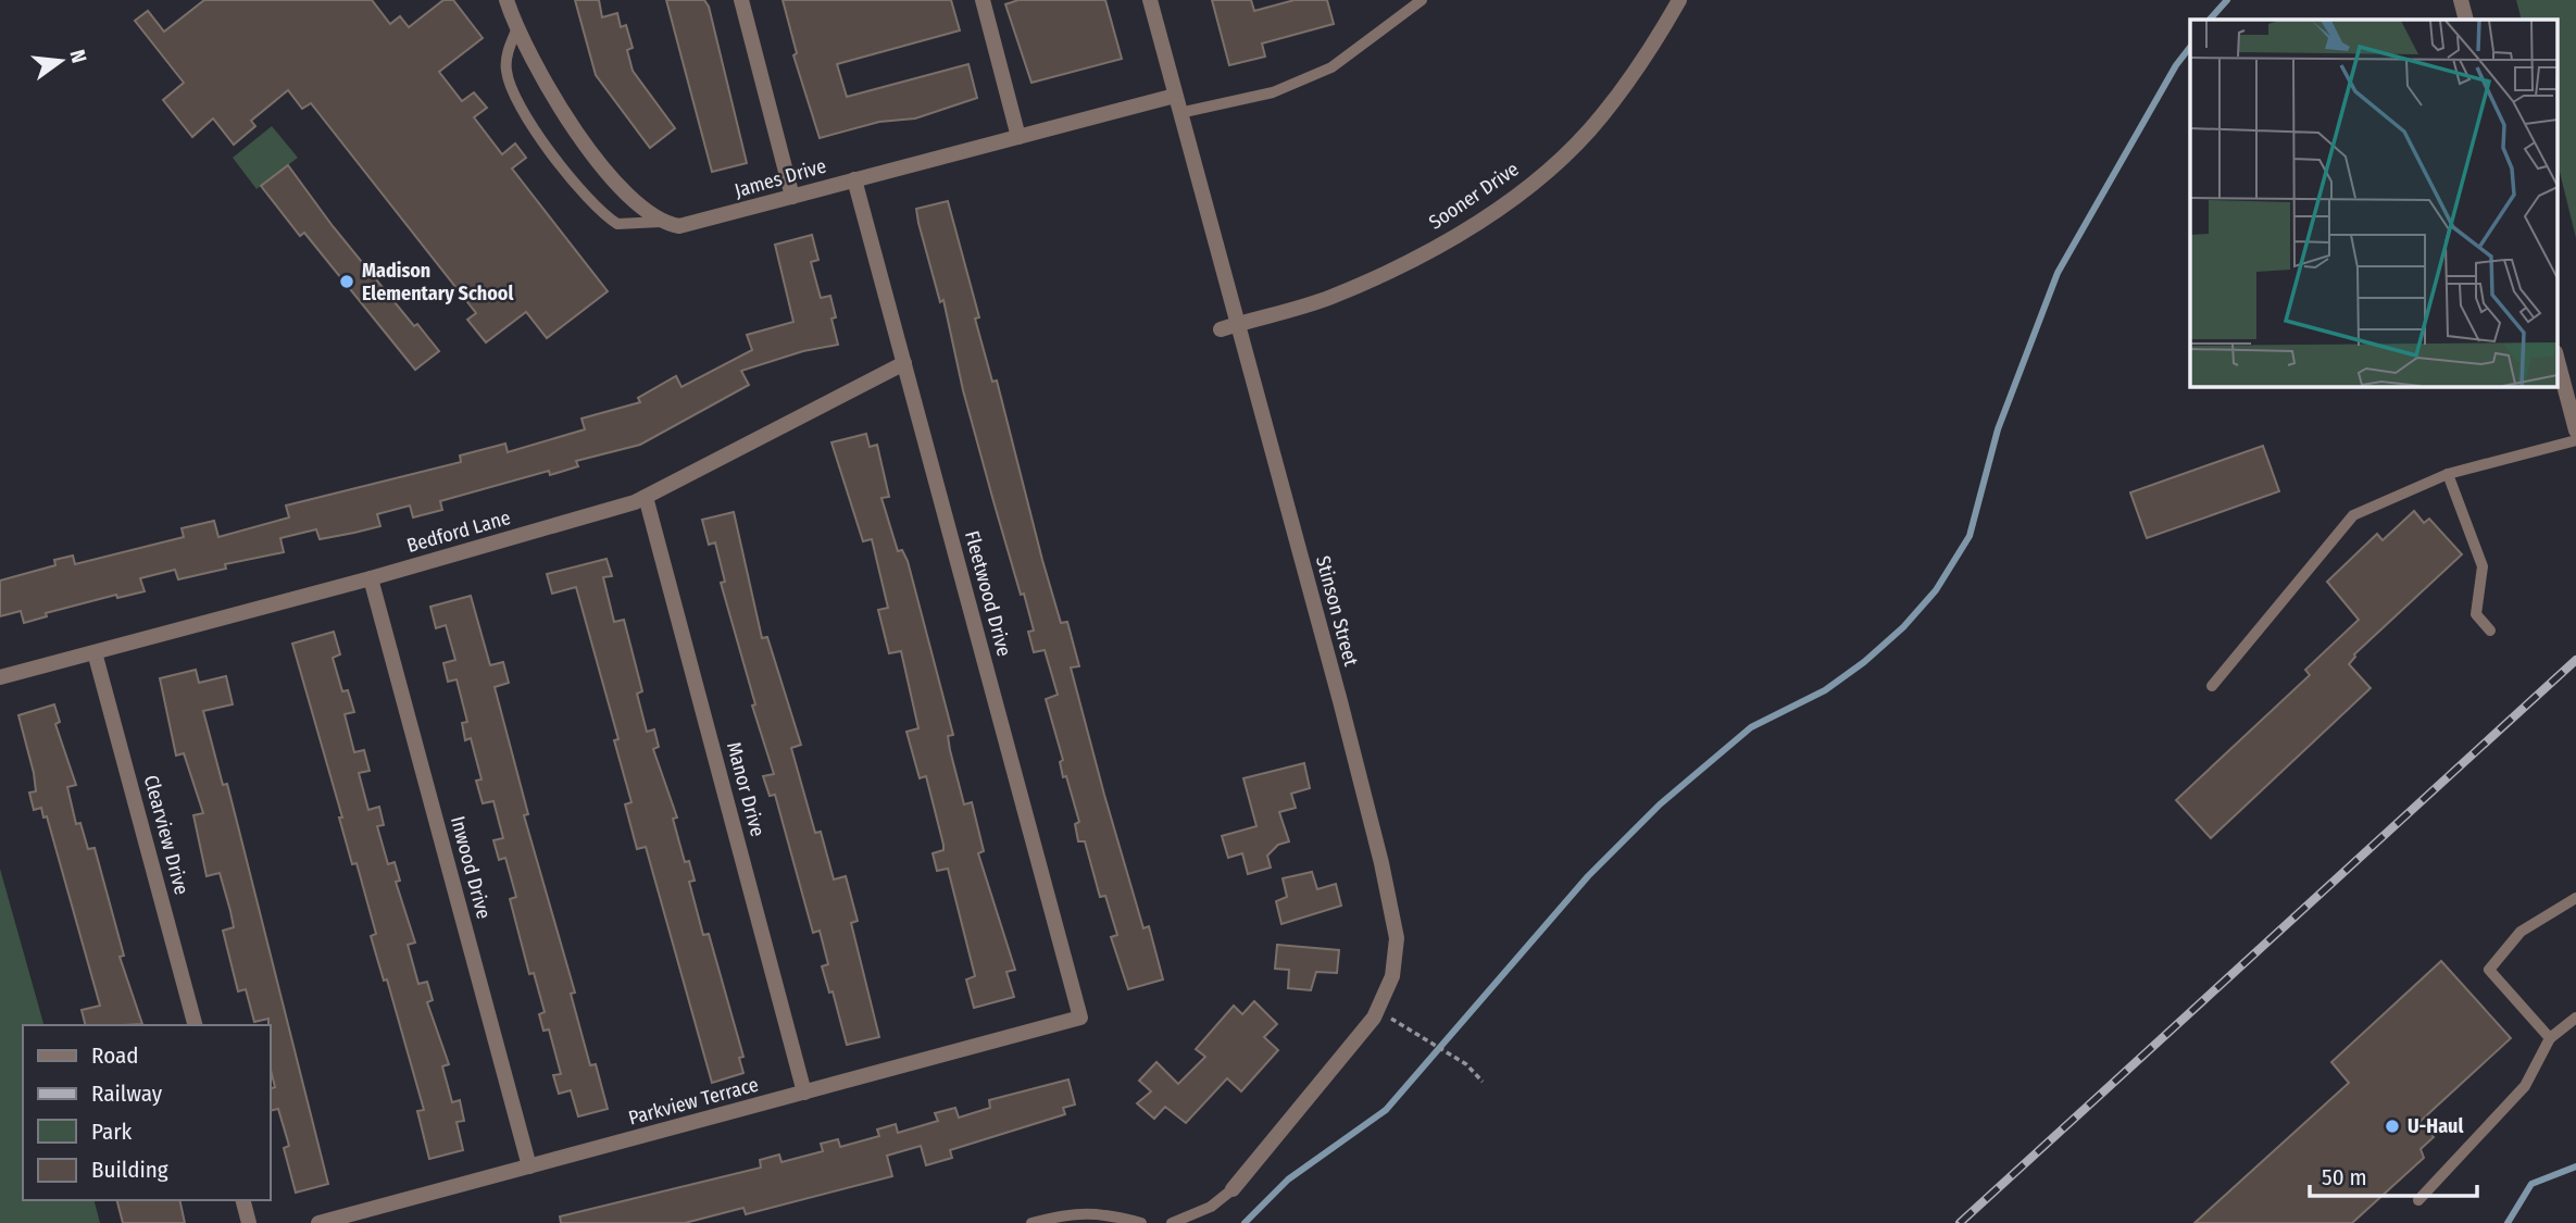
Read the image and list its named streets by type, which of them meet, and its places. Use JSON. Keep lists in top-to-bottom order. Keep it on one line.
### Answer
{"streets":{"street":["James Drive","Sooner Drive","Bedford Lane","Fleetwood Drive","Stinson Street","Manor Drive","Clearview Drive","Inwood Drive","Parkview Terrace"]},"crossings":[["James Drive","Fleetwood Drive"],["James Drive","Stinson Street"],["Sooner Drive","Stinson Street"],["Bedford Lane","Fleetwood Drive"],["Bedford Lane","Manor Drive"],["Bedford Lane","Clearview Drive"],["Bedford Lane","Inwood Drive"],["Fleetwood Drive","Parkview Terrace"],["Manor Drive","Parkview Terrace"],["Inwood Drive","Parkview Terrace"]],"places":["Madison Elementary School","U-Haul"],"legend":["Road","Railway","Park","Building"],"scale_bar":"50 m","north":"right"}
